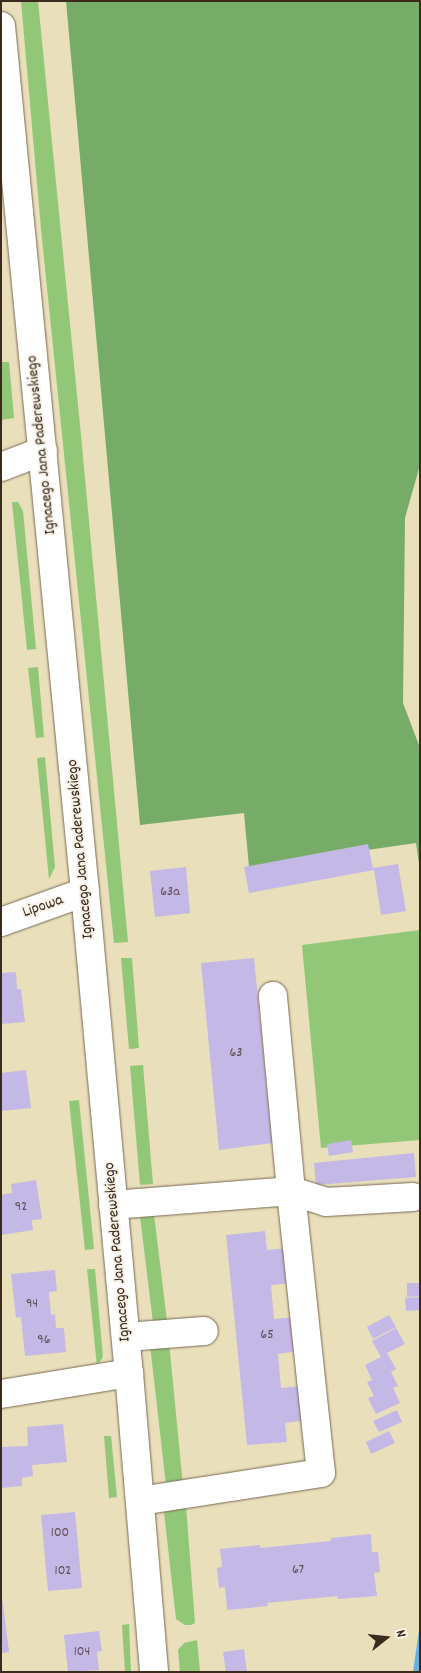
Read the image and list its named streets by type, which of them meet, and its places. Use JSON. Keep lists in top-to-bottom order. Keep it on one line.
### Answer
{"streets":{"main road":["Ignacego Jana Paderewskiego","Lipowa"]},"crossings":[["Ignacego Jana Paderewskiego","Lipowa"]],"house_numbers":["63a","63","92","94","65","96","100","67","102","104"],"north":"right"}
